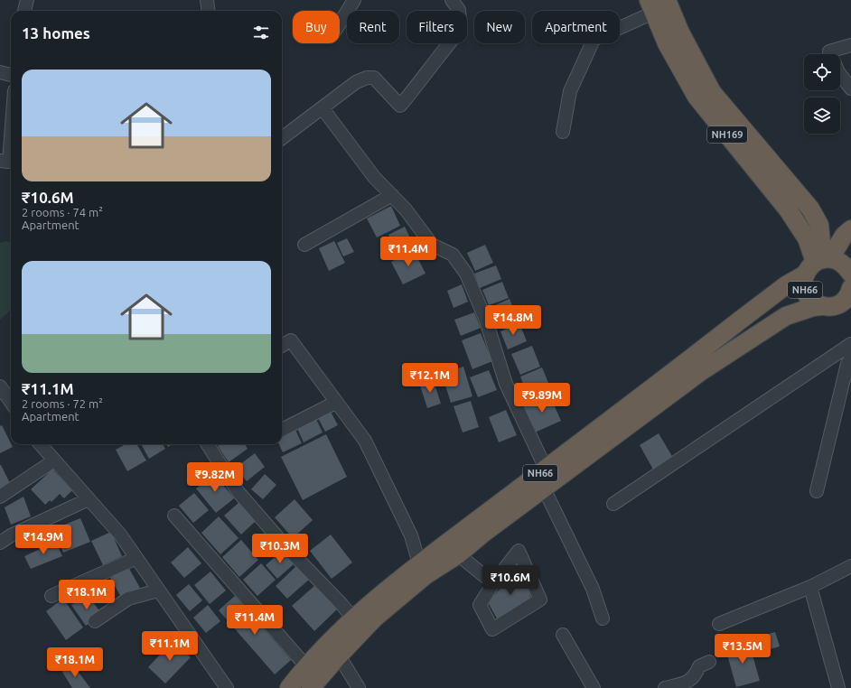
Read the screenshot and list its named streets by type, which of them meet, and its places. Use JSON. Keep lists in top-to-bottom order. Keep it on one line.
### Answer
{"streets":{"highway":["NH169","NH66"]},"crossings":[["NH169","NH66"]],"page":{"chip":["Buy","Rent","Filters","New","Apartment"],"heading":"13 homes","list":[{"name":"₹10.6M","note":"2 rooms · 74 m² · Apartment"},{"name":"₹11.1M","note":"2 rooms · 72 m² · Apartment"}],"price":["₹11.4M","₹14.8M","₹12.1M","₹9.89M","₹9.82M","₹14.9M","₹10.3M","₹10.6M","₹18.1M","₹11.4M","₹11.1M","₹13.5M","₹18.1M"]}}
